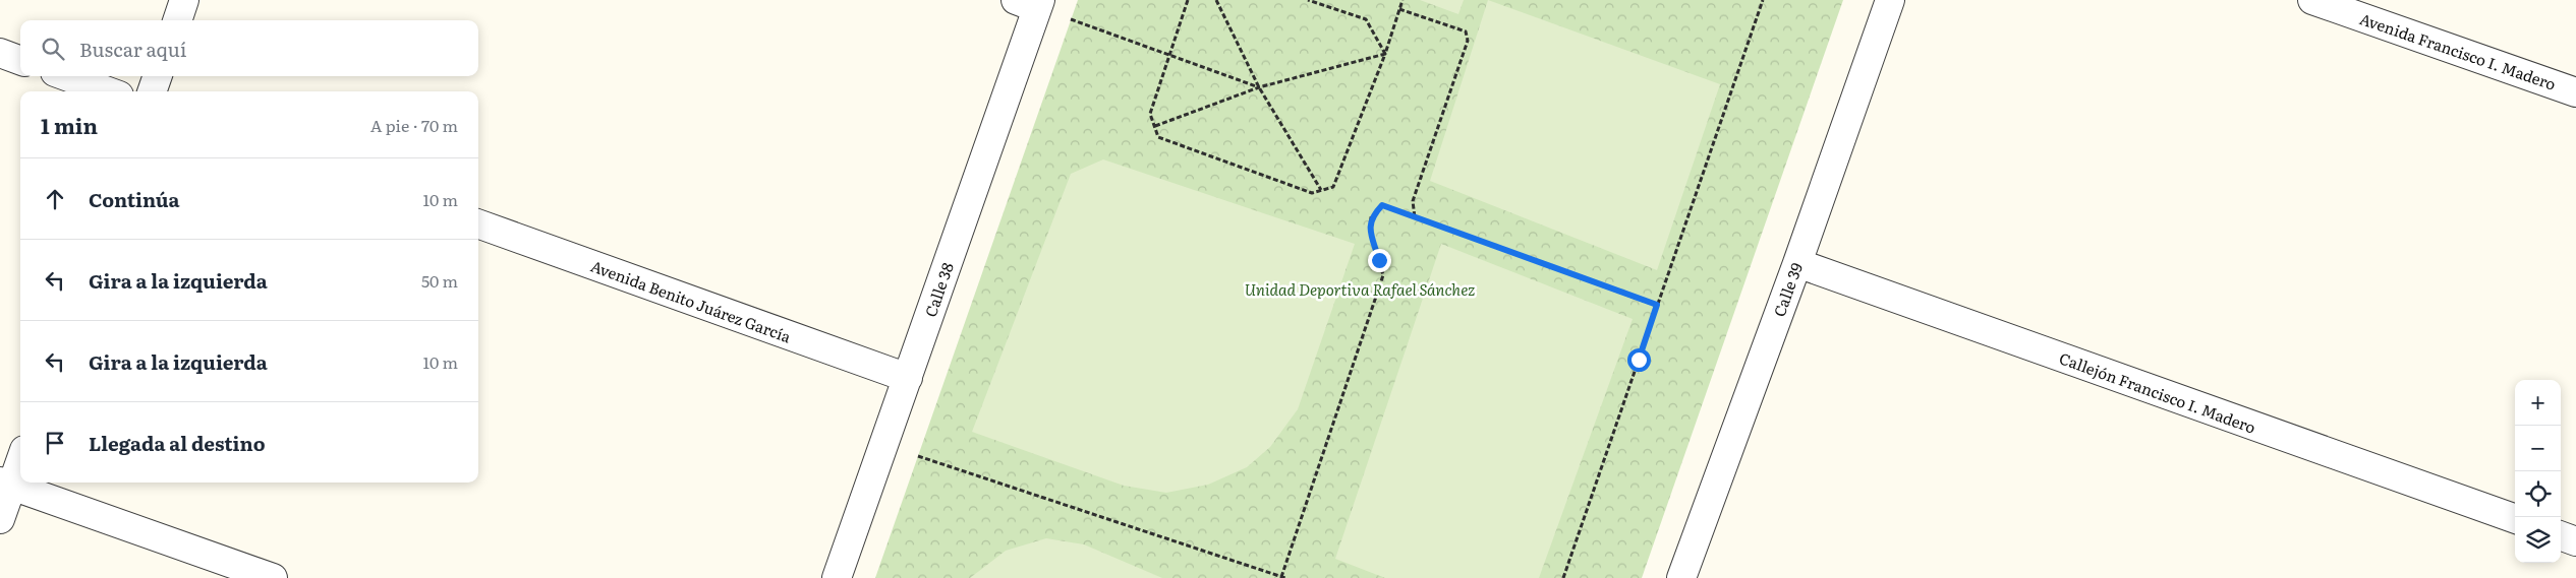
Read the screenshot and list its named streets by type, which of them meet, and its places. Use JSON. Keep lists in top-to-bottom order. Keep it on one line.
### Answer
{"streets":{"street":["Avenida Francisco I. Madero","Calle 38","Calle 39","Avenida Benito Juárez García","Callejón Francisco I. Madero"]},"crossings":[["Calle 38","Avenida Benito Juárez García"],["Calle 39","Callejón Francisco I. Madero"]],"parks":["Unidad Deportiva Rafael Sánchez"],"page":{"search":"Buscar aquí","heading":["1 min","A pie · 70 m"],"list":[["Continúa","10 m"],["Gira a la izquierda","50 m"],["Gira a la izquierda","10 m"],"Llegada al destino"],"map_buttons":["+","−"]}}
